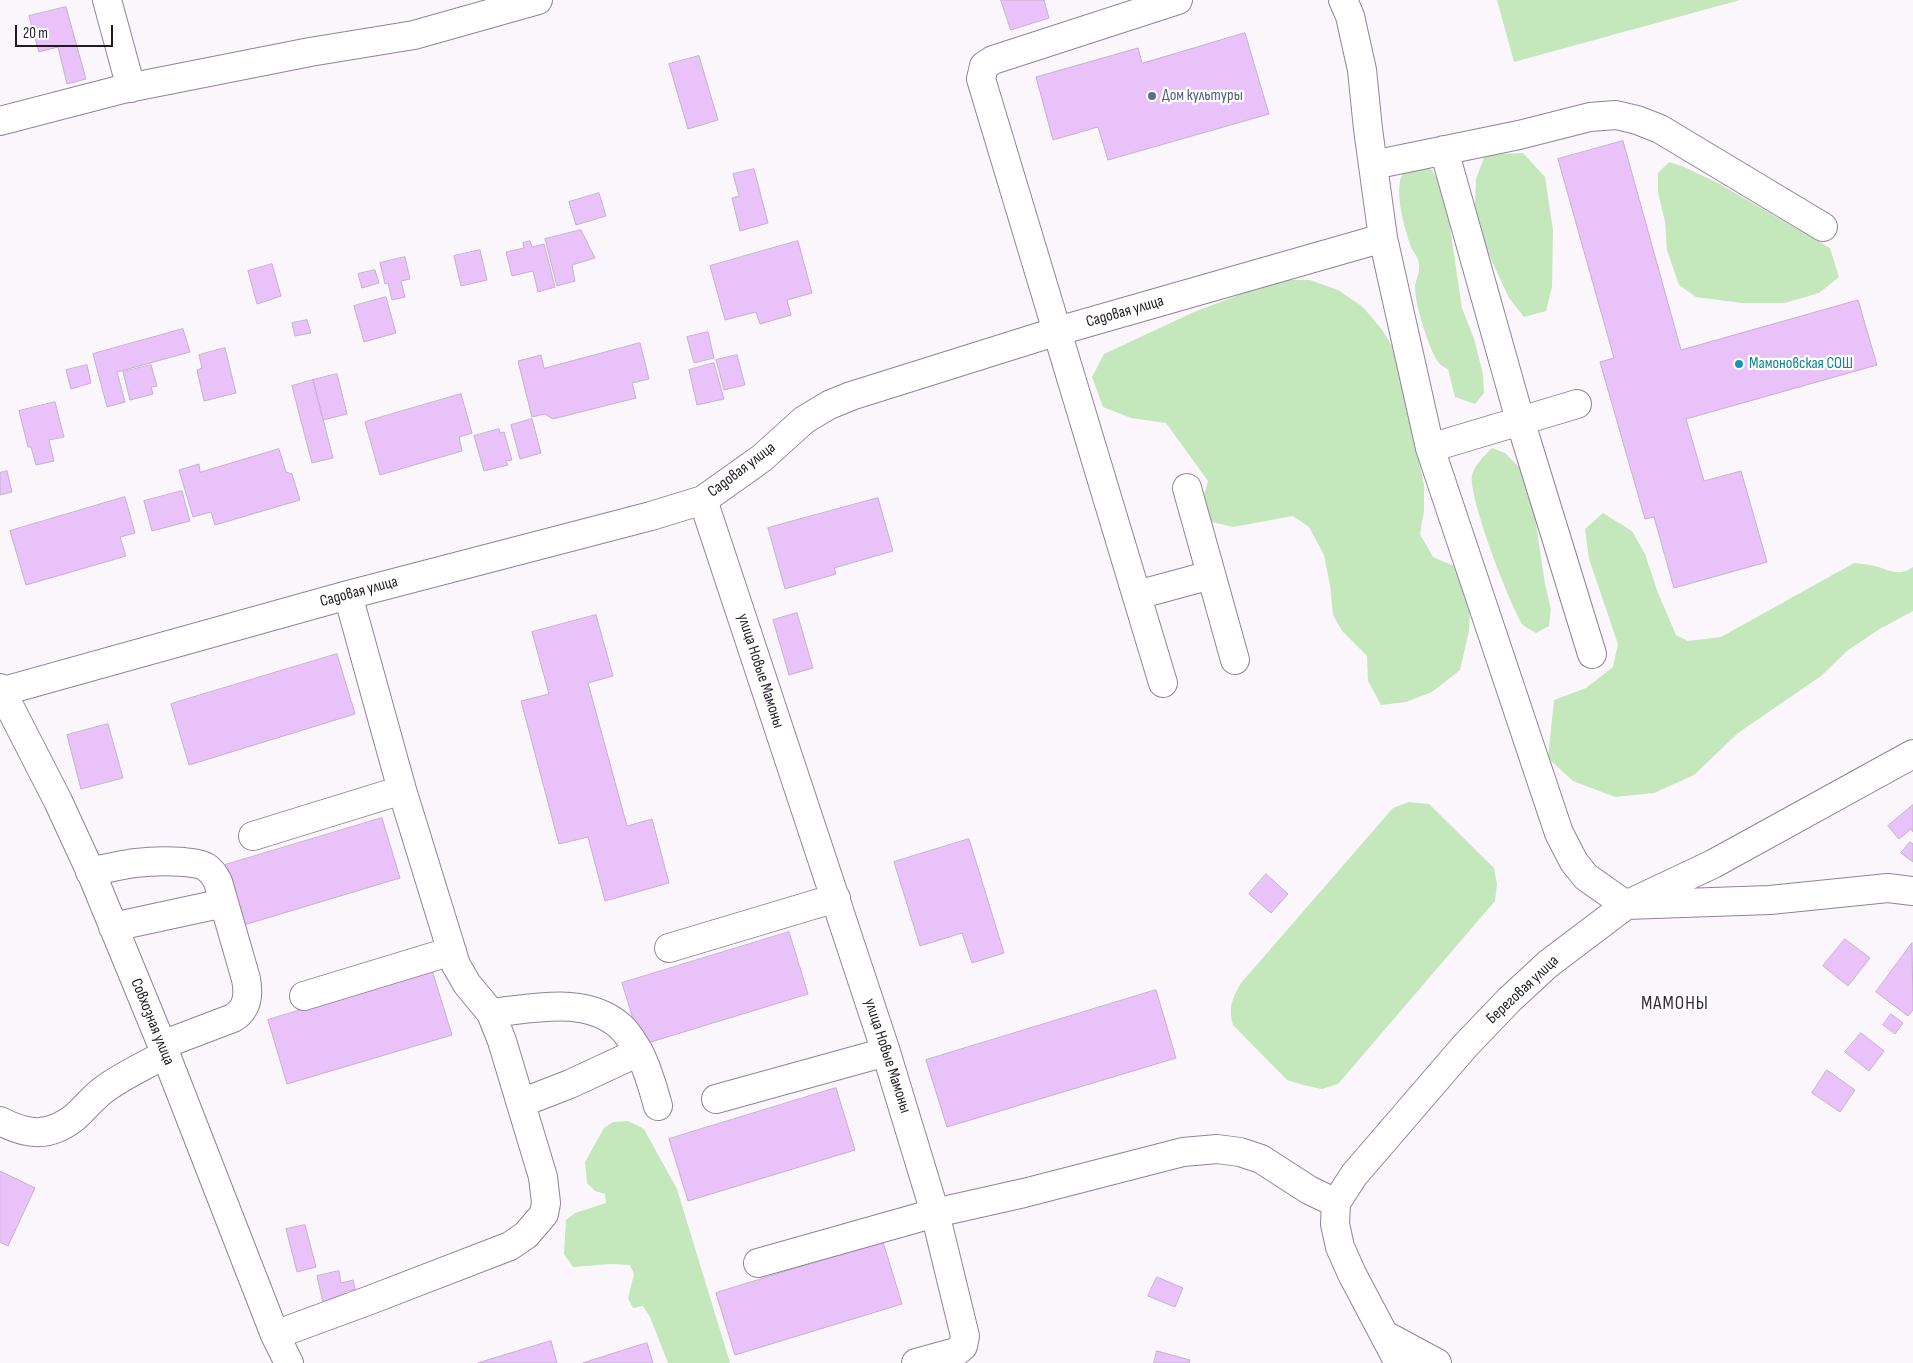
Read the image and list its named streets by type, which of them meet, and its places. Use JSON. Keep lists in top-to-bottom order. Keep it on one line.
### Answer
{"streets":{"street":["Садовая улица","улица Новые Мамоны","Береговая улица","Совхозная улица"]},"crossings":[["Садовая улица","улица Новые Мамоны"],["Садовая улица","Совхозная улица"]],"districts":["МАМОНЫ"],"places":["Дом культуры","Мамоновская СОШ"],"scale_bar":"20 m"}
